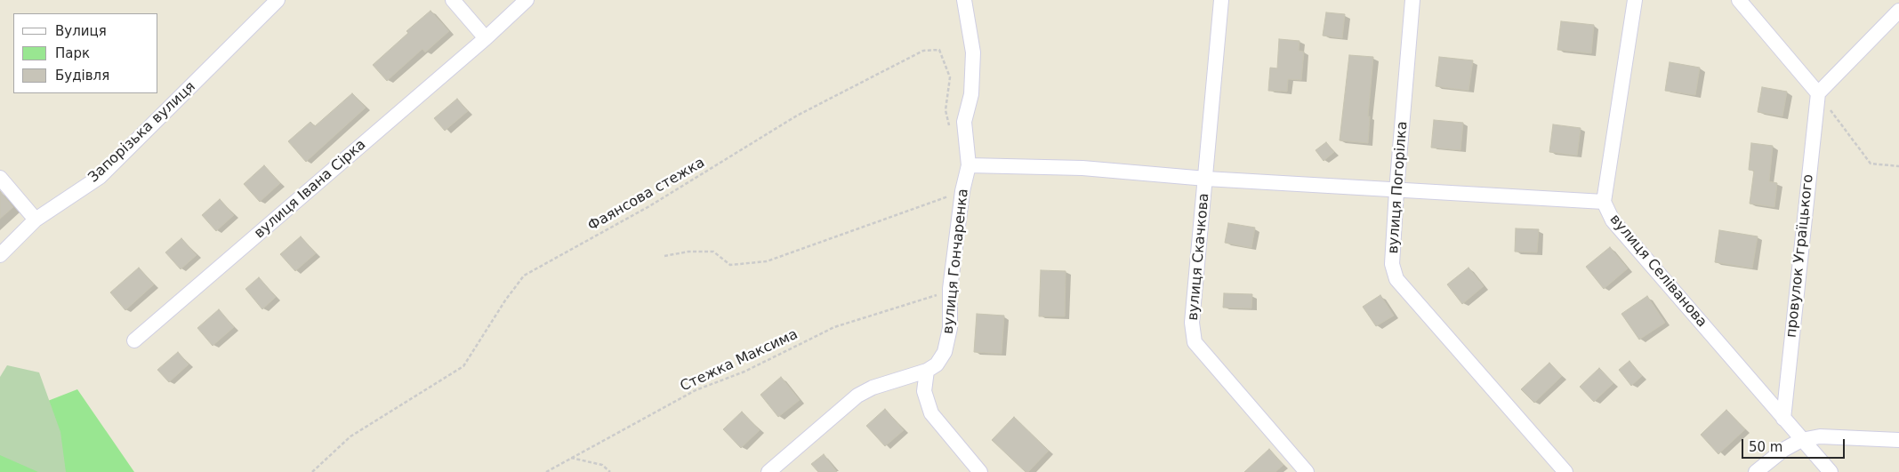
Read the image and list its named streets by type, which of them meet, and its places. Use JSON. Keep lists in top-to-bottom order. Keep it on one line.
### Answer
{"streets":{"street":["Запорізька вулиця","вулиця Погорілка","вулиця Івана Сірка","провулок Уграїцького","вулиця Скачкова","вулиця Гончаренка","вулиця Селіванова"],"path":["Фаянсова стежка","Стежка Максима"]},"crossings":[["провулок Уграїцького","вулиця Селіванова"],["вулиця Гончаренка","Стежка Максима"]],"legend":["Вулиця","Парк","Будівля"],"scale_bar":"50 m"}
